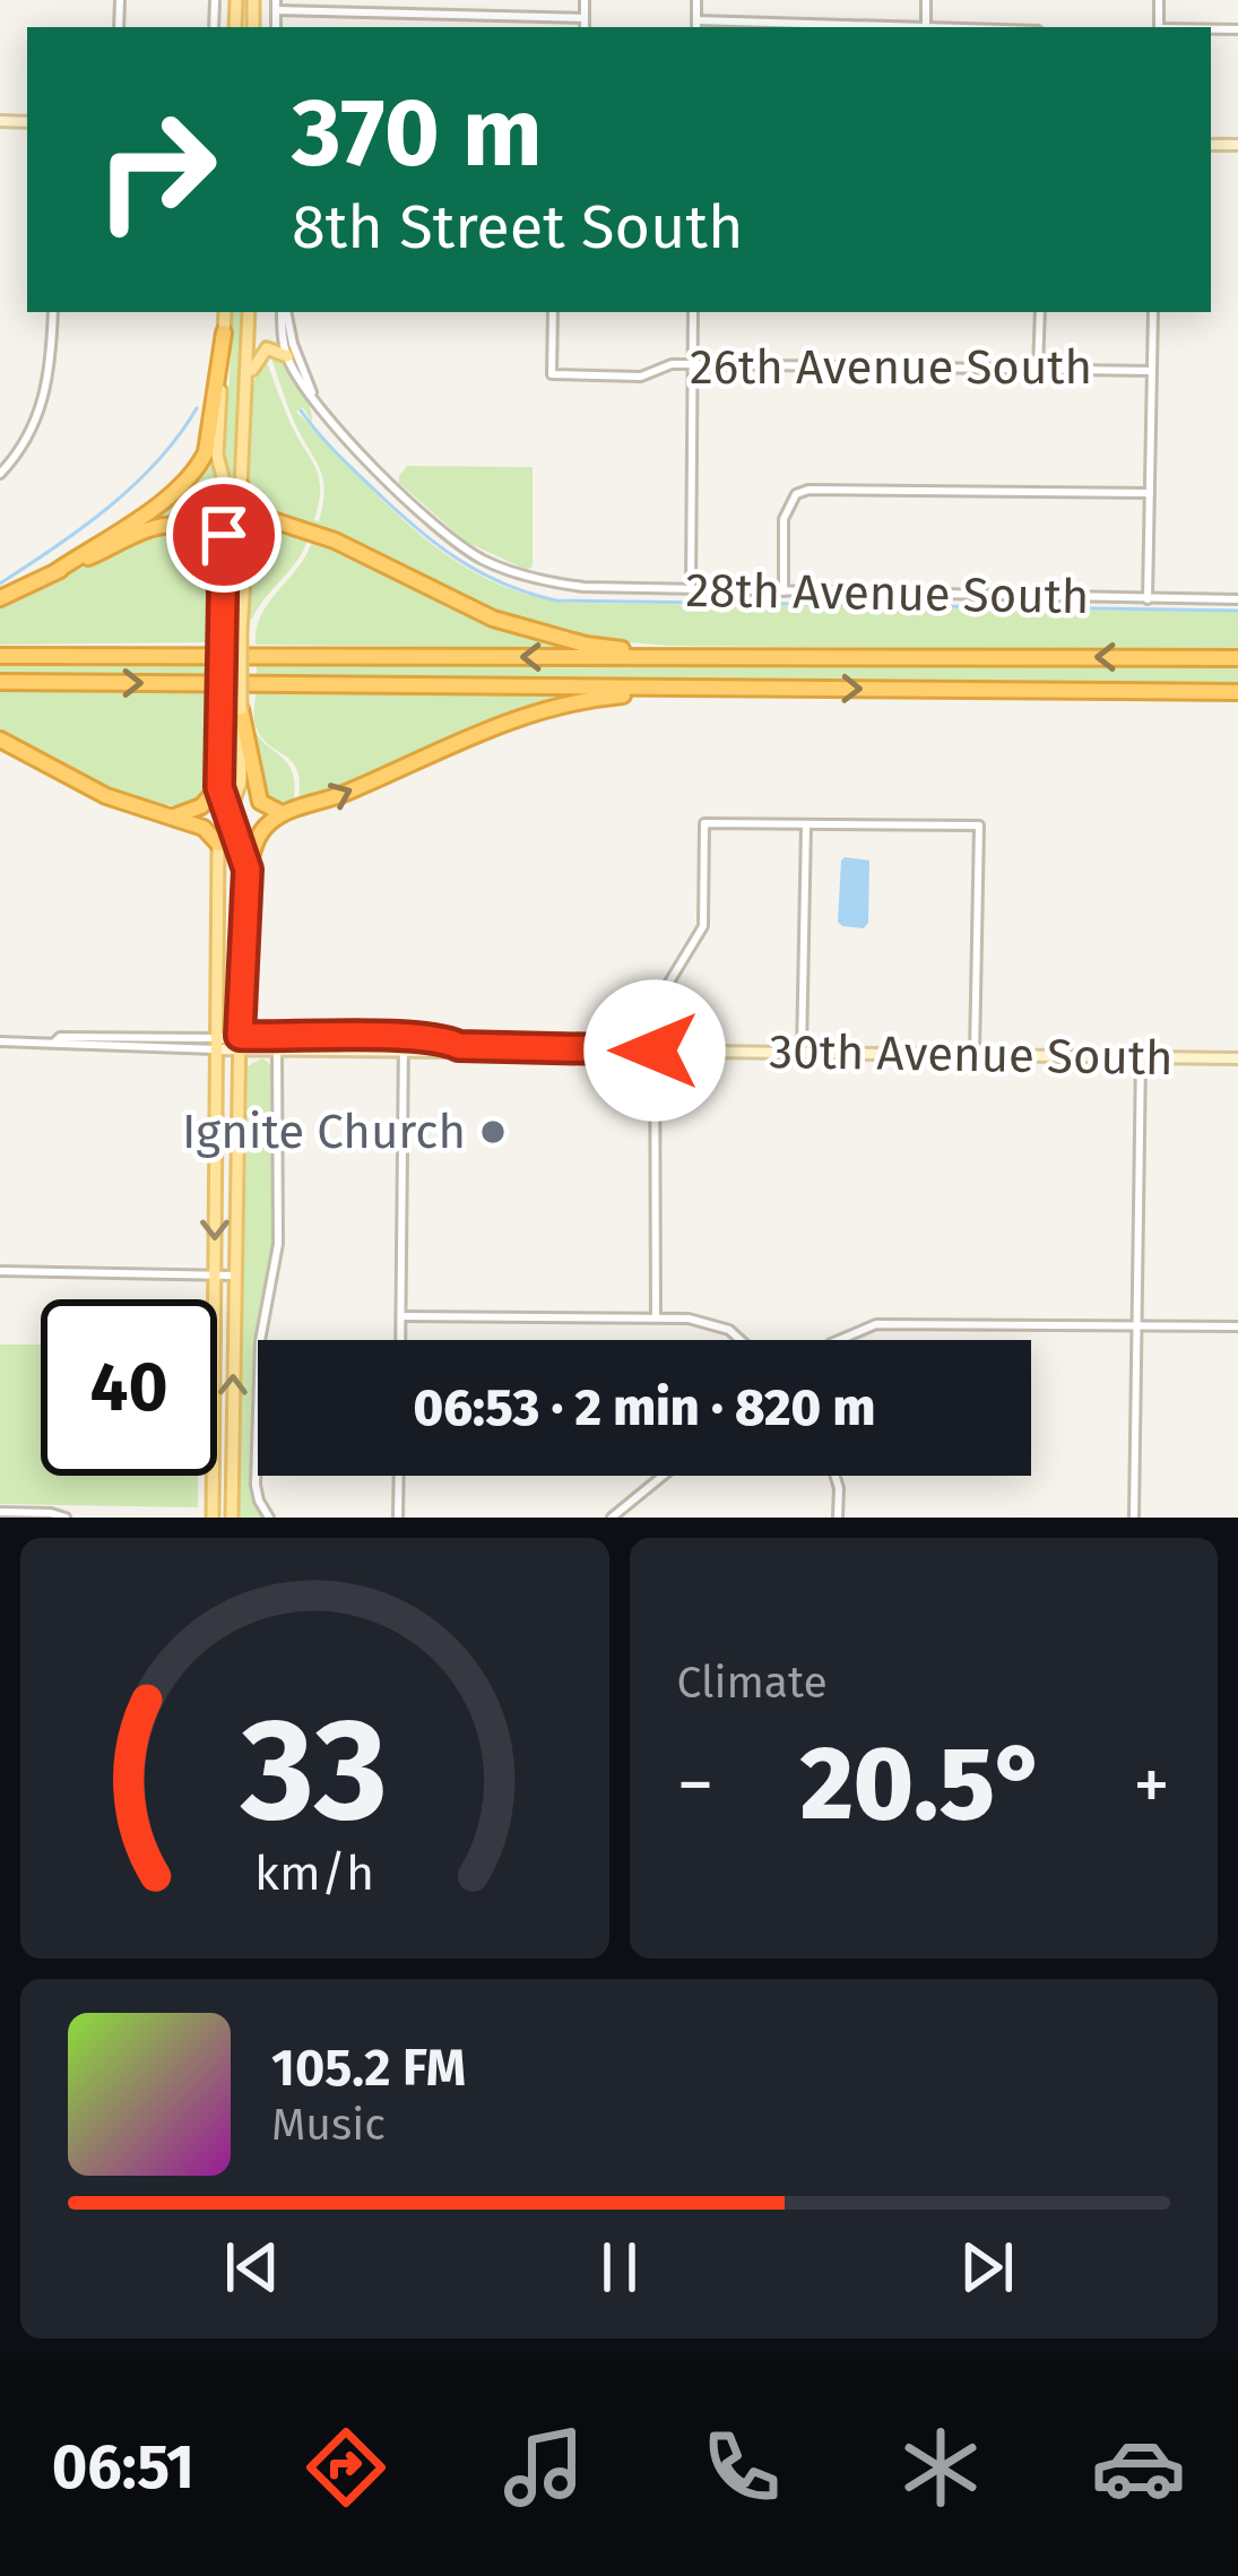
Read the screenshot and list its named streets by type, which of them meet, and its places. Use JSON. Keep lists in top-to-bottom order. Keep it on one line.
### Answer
{"streets":{"street":["26th Avenue South","28th Avenue South","30th Avenue South"]},"places":["Ignite Church"],"page":{"turn":["370 m","8th Street South"],"limit":"40","trip":"06:53 · 2 min · 820 m","tile":"Climate","heat":["−","20.5°","+"],"song":["105.2 FM","Music"],"tabs":"06:51","gauge":["33","km/h"]}}
